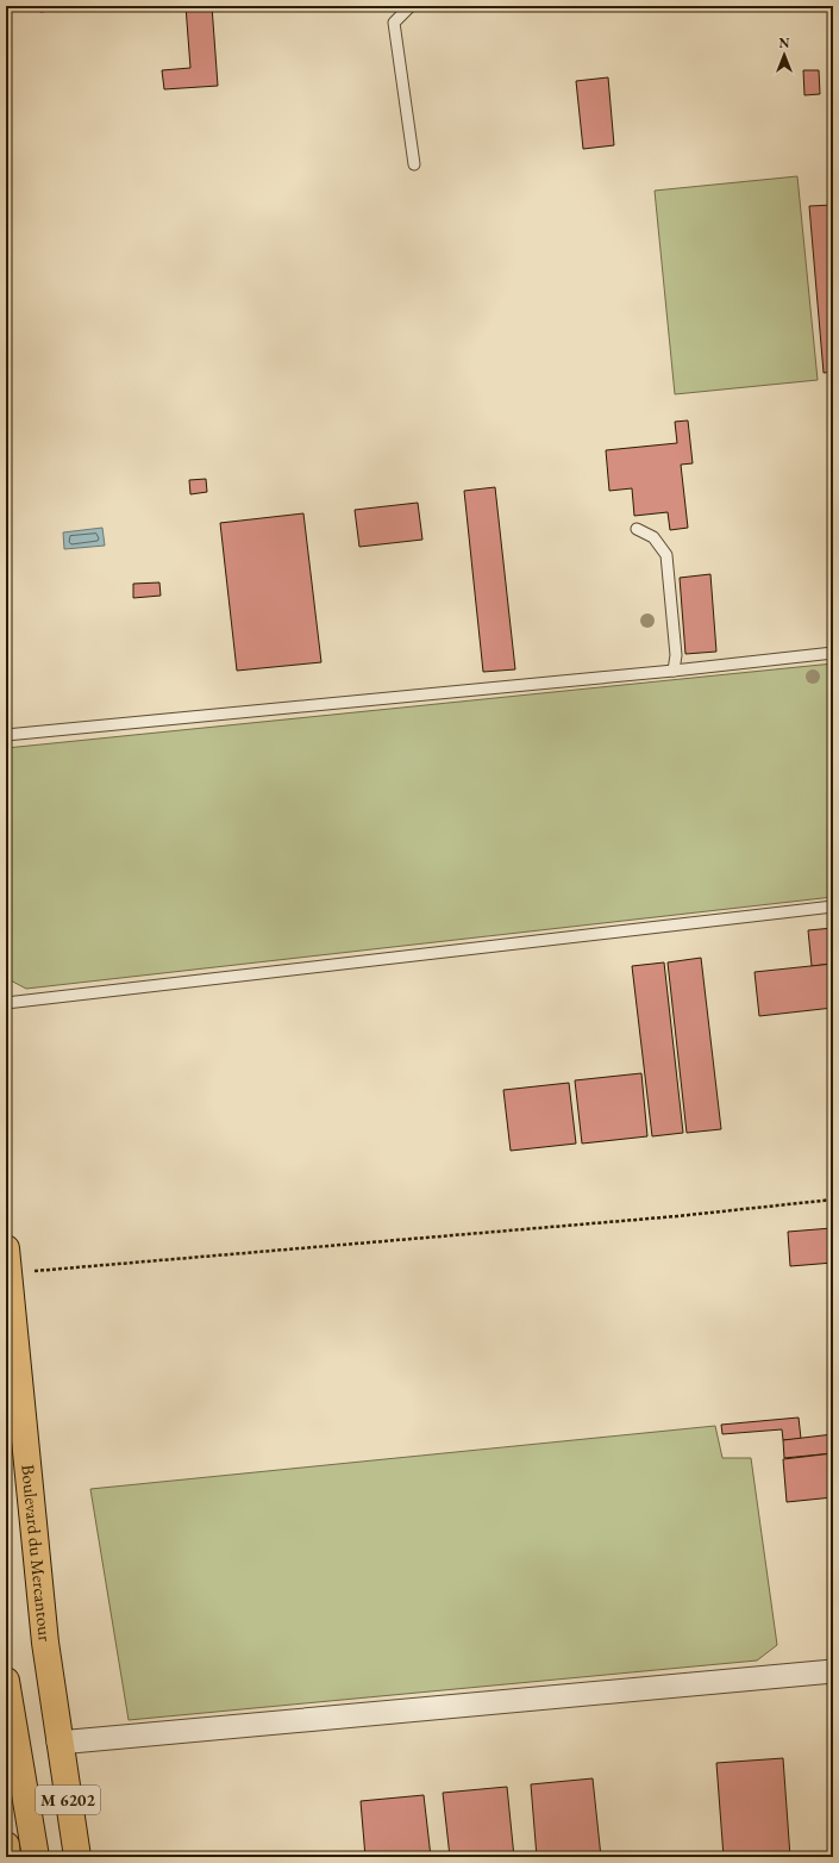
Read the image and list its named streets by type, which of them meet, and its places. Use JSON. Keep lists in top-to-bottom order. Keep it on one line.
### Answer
{"streets":{"main road":["Boulevard du Mercantour","M 6202"]},"north":"top"}
